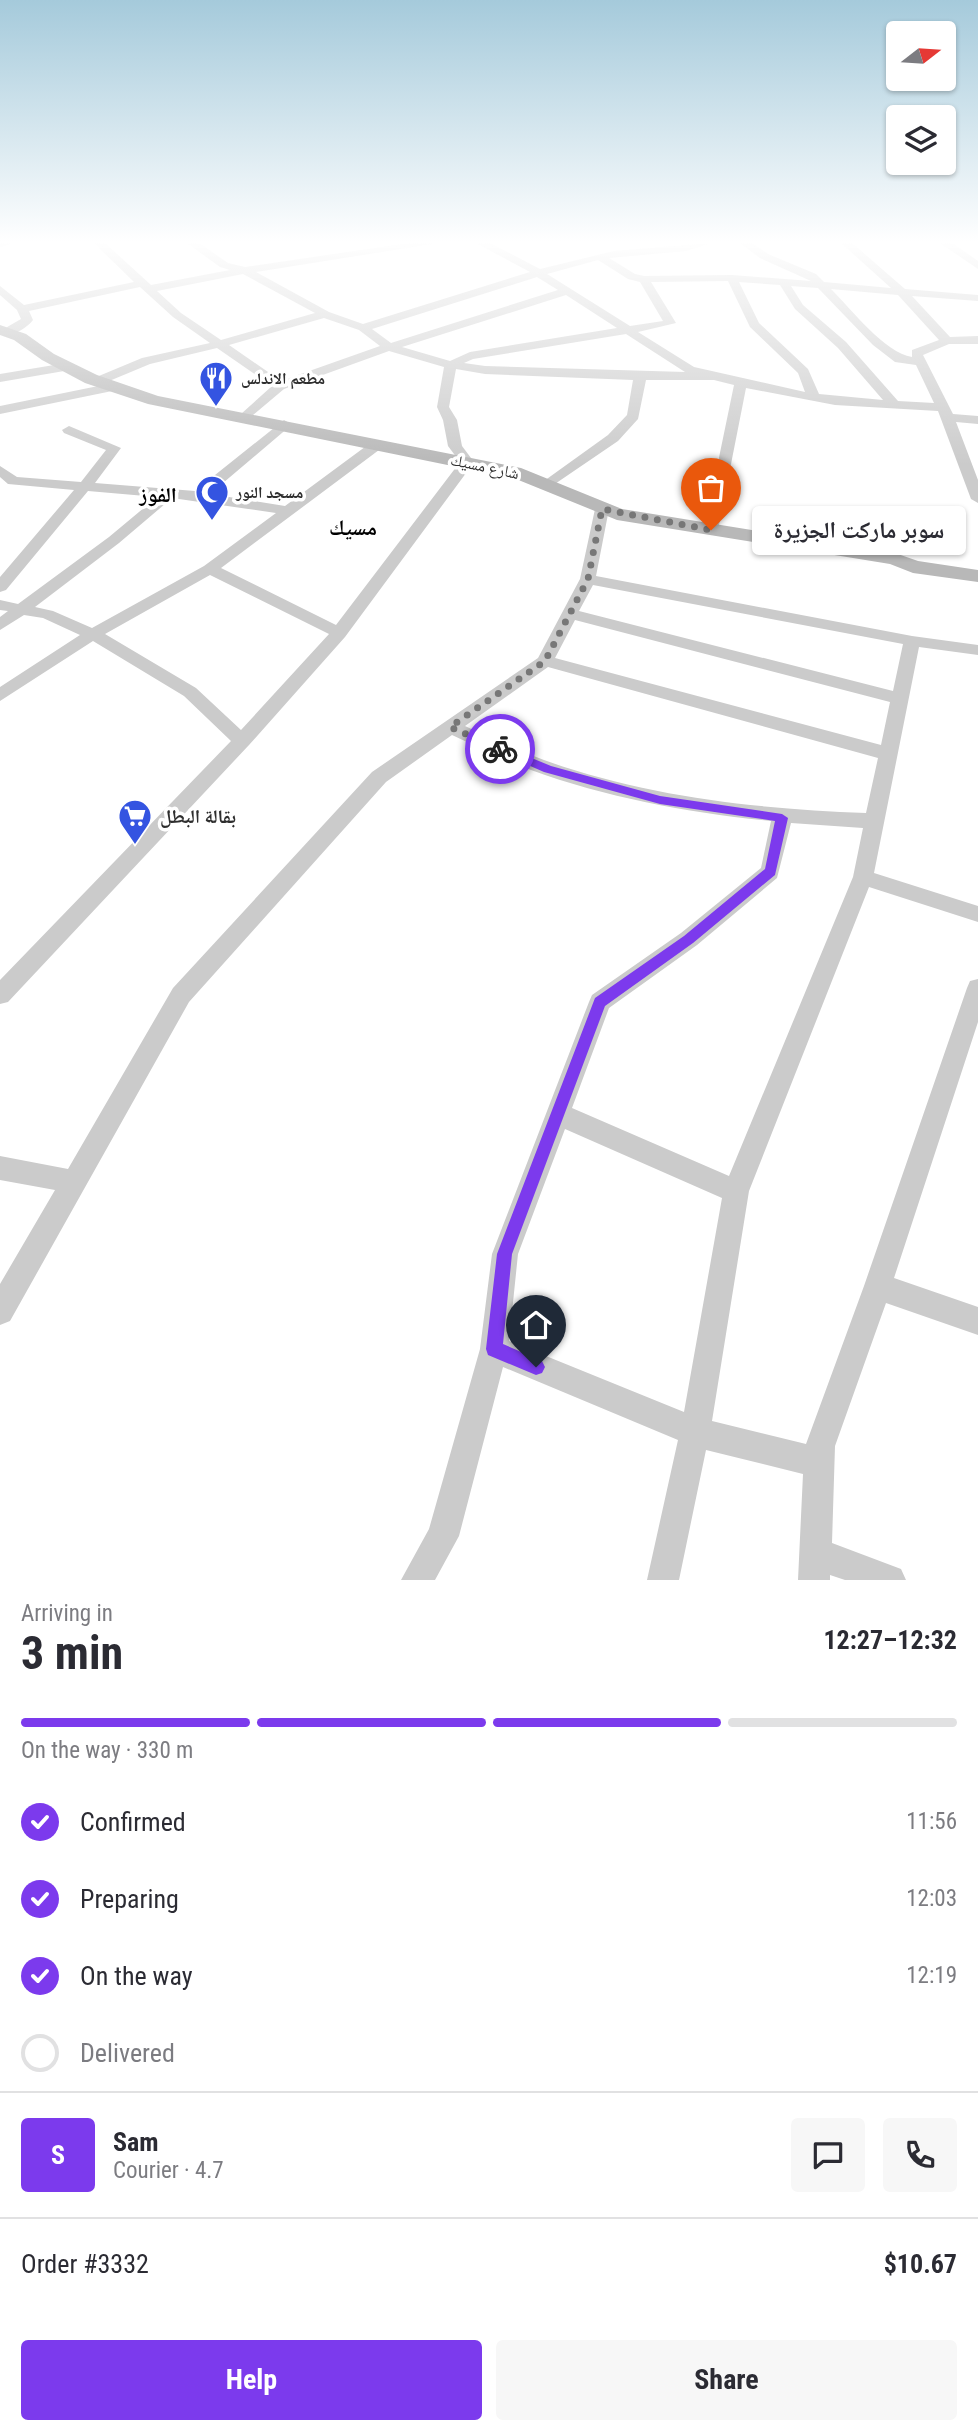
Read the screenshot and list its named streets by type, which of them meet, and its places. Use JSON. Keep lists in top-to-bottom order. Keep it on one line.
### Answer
{"streets":{"street":["شارع مسيك"]},"districts":["الفوز","مسيك"],"places":{"restaurant":["مطعم الاندلس"],"mosque":["مسجد النور"],"other":["سوبر ماركت الجزيرة"],"supermarket":["بقالة البطل"]},"north":"right","page":{"bubble":"سوبر ماركت الجزيرة","heading":["3 min","Arriving in","12:27–12:32"],"panel":["Sam","Courier · 4.7","Order #3332","$10.67"],"bar":"On the way · 330 m","list":[["Confirmed","11:56"],["Preparing","12:03"],["On the way","12:19"],"Delivered"],"round":"S","buttons":["Help","Share"]}}
